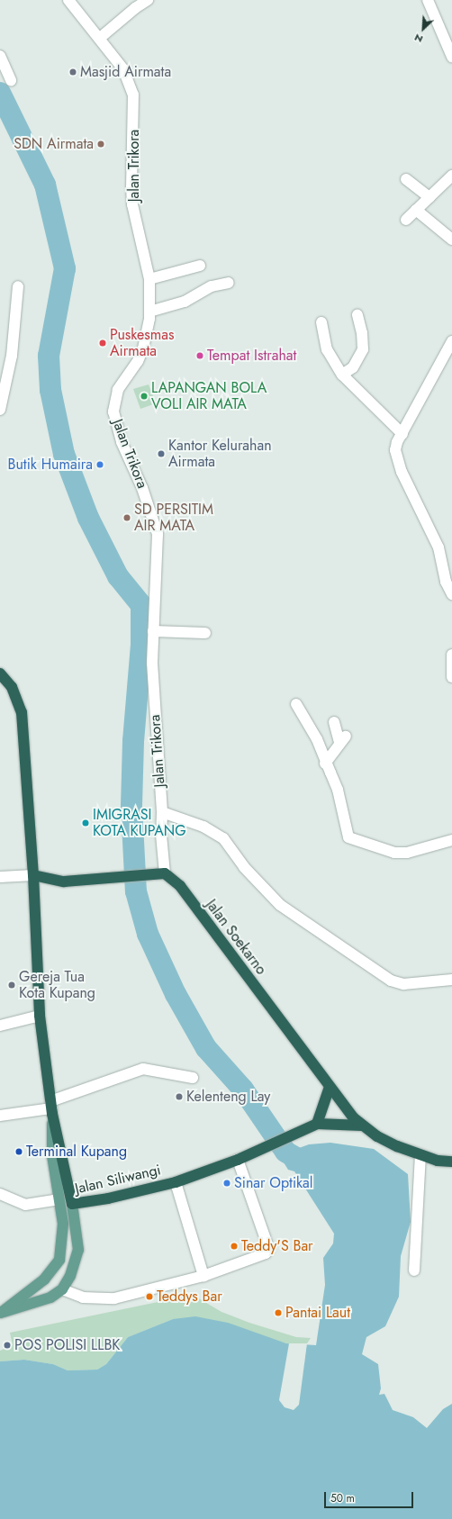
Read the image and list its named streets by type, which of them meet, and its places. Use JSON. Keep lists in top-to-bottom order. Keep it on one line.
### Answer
{"streets":{"highway":["Jalan Soekarno","Jalan Siliwangi"],"street":["Jalan Trikora"]},"crossings":[["Jalan Trikora","Jalan Soekarno"]],"places":["Masjid Airmata","SDN Airmata","Puskesmas Airmata","Tempat Istrahat","LAPANGAN BOLA VOLI AIR MATA","Kantor Kelurahan Airmata","Butik Humaira","SD PERSITIM AIR MATA","IMIGRASI KOTA KUPANG","Gereja Tua Kota Kupang","Kelenteng Lay","Terminal Kupang","Sinar Optikal","Teddy'S Bar","Teddys Bar","Pantai Laut","POS POLISI LLBK"],"scale_bar":"50 m","north":"bottom left"}
